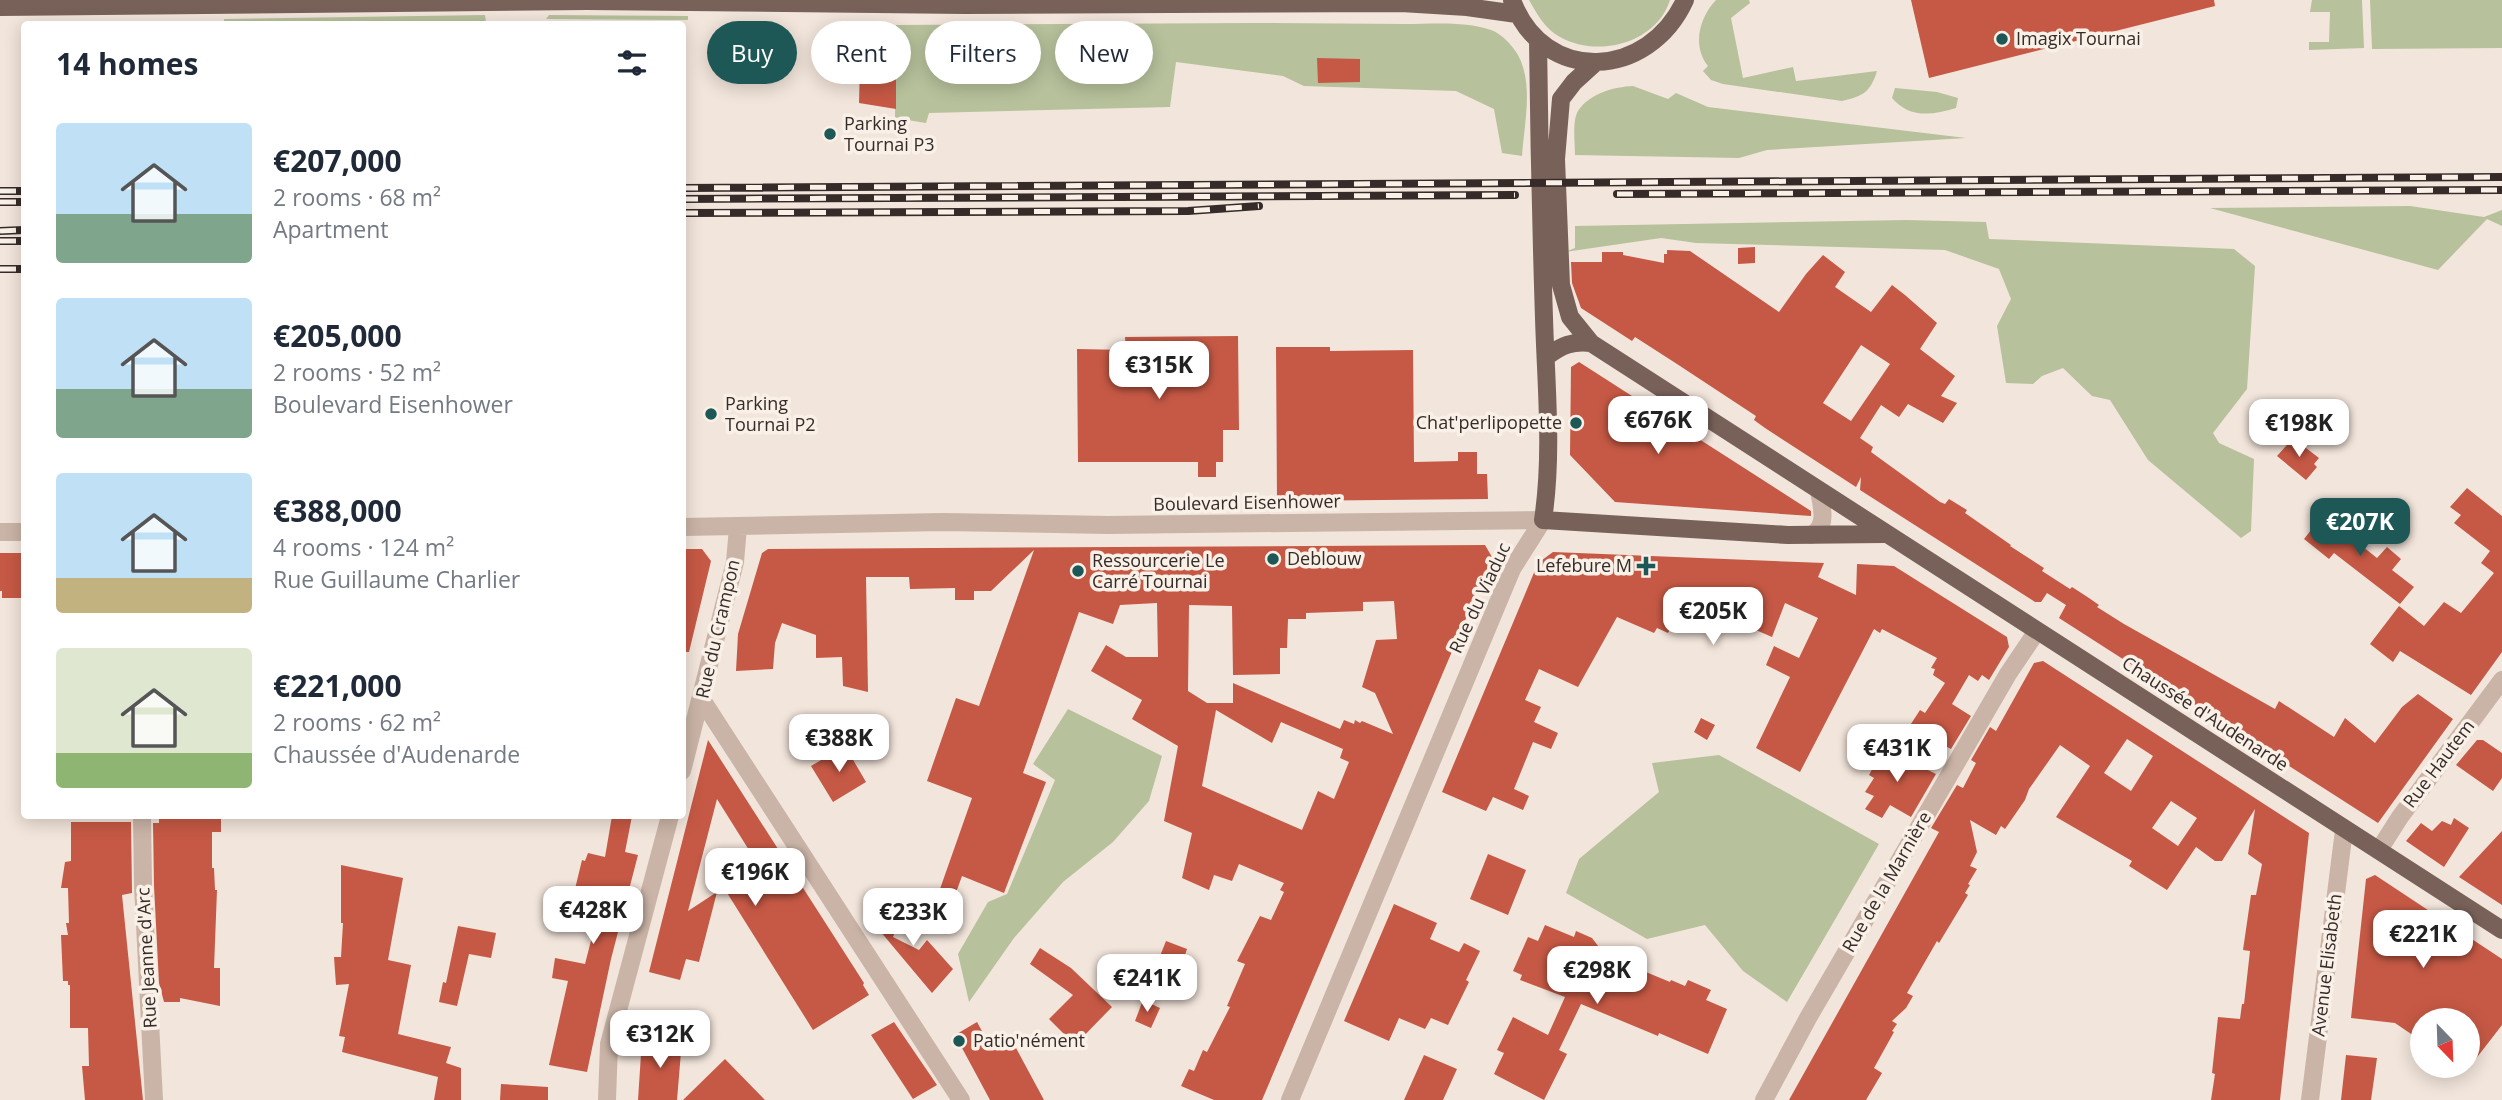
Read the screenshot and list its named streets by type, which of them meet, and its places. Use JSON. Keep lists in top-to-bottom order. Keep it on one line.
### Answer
{"streets":{"main road":["Boulevard Eisenhower","Rue du Viaduc","Chaussée d'Audenarde"],"street":["Rue du Crampon","Rue Hautem","Rue de la Marnière","Rue Jeanne d'Arc","Avenue Elisabeth"]},"crossings":[["Boulevard Eisenhower","Rue du Viaduc"],["Boulevard Eisenhower","Rue du Crampon"],["Chaussée d'Audenarde","Rue Hautem"],["Chaussée d'Audenarde","Rue de la Marnière"],["Chaussée d'Audenarde","Avenue Elisabeth"]],"places":{"other":["Imagix Tournai","Parking Tournai P3","Parking Tournai P2","Chat'perlipopette","Deblouw","Ressourcerie Le Carré Tournai","Patio'nément"],"health":["Lefebure M"]},"north":"bottom right","page":{"chip":["Buy","Rent","Filters","New"],"heading":"14 homes","list":[{"name":"€207,000","note":"2 rooms · 68 m² · Apartment"},{"name":"€205,000","note":"2 rooms · 52 m² · Boulevard Eisenhower"},{"name":"€388,000","note":"4 rooms · 124 m² · Rue Guillaume Charlier"},{"name":"€221,000","note":"2 rooms · 62 m² · Chaussée d'Audenarde"}],"price":["€315K","€676K","€198K","€207K","€205K","€388K","€431K","€196K","€428K","€233K","€221K","€298K","€241K","€312K"]}}
